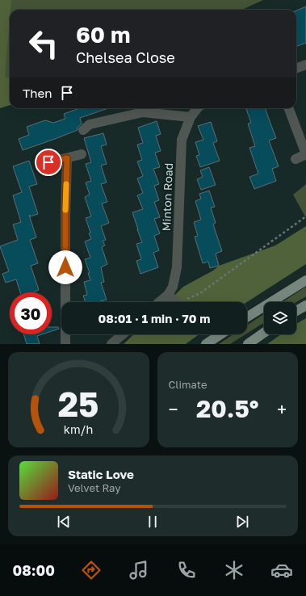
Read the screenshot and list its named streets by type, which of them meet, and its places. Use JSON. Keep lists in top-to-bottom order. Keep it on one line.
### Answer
{"streets":{"street":["Minton Road"]},"page":{"turn":["60 m","Chelsea Close"],"then":"Then","limit":"30","trip":"08:01 · 1 min · 70 m","tile":"Climate","heat":["−","20.5°","+"],"song":["Static Love","Velvet Ray"],"tabs":"08:00","gauge":["25","km/h"]}}
